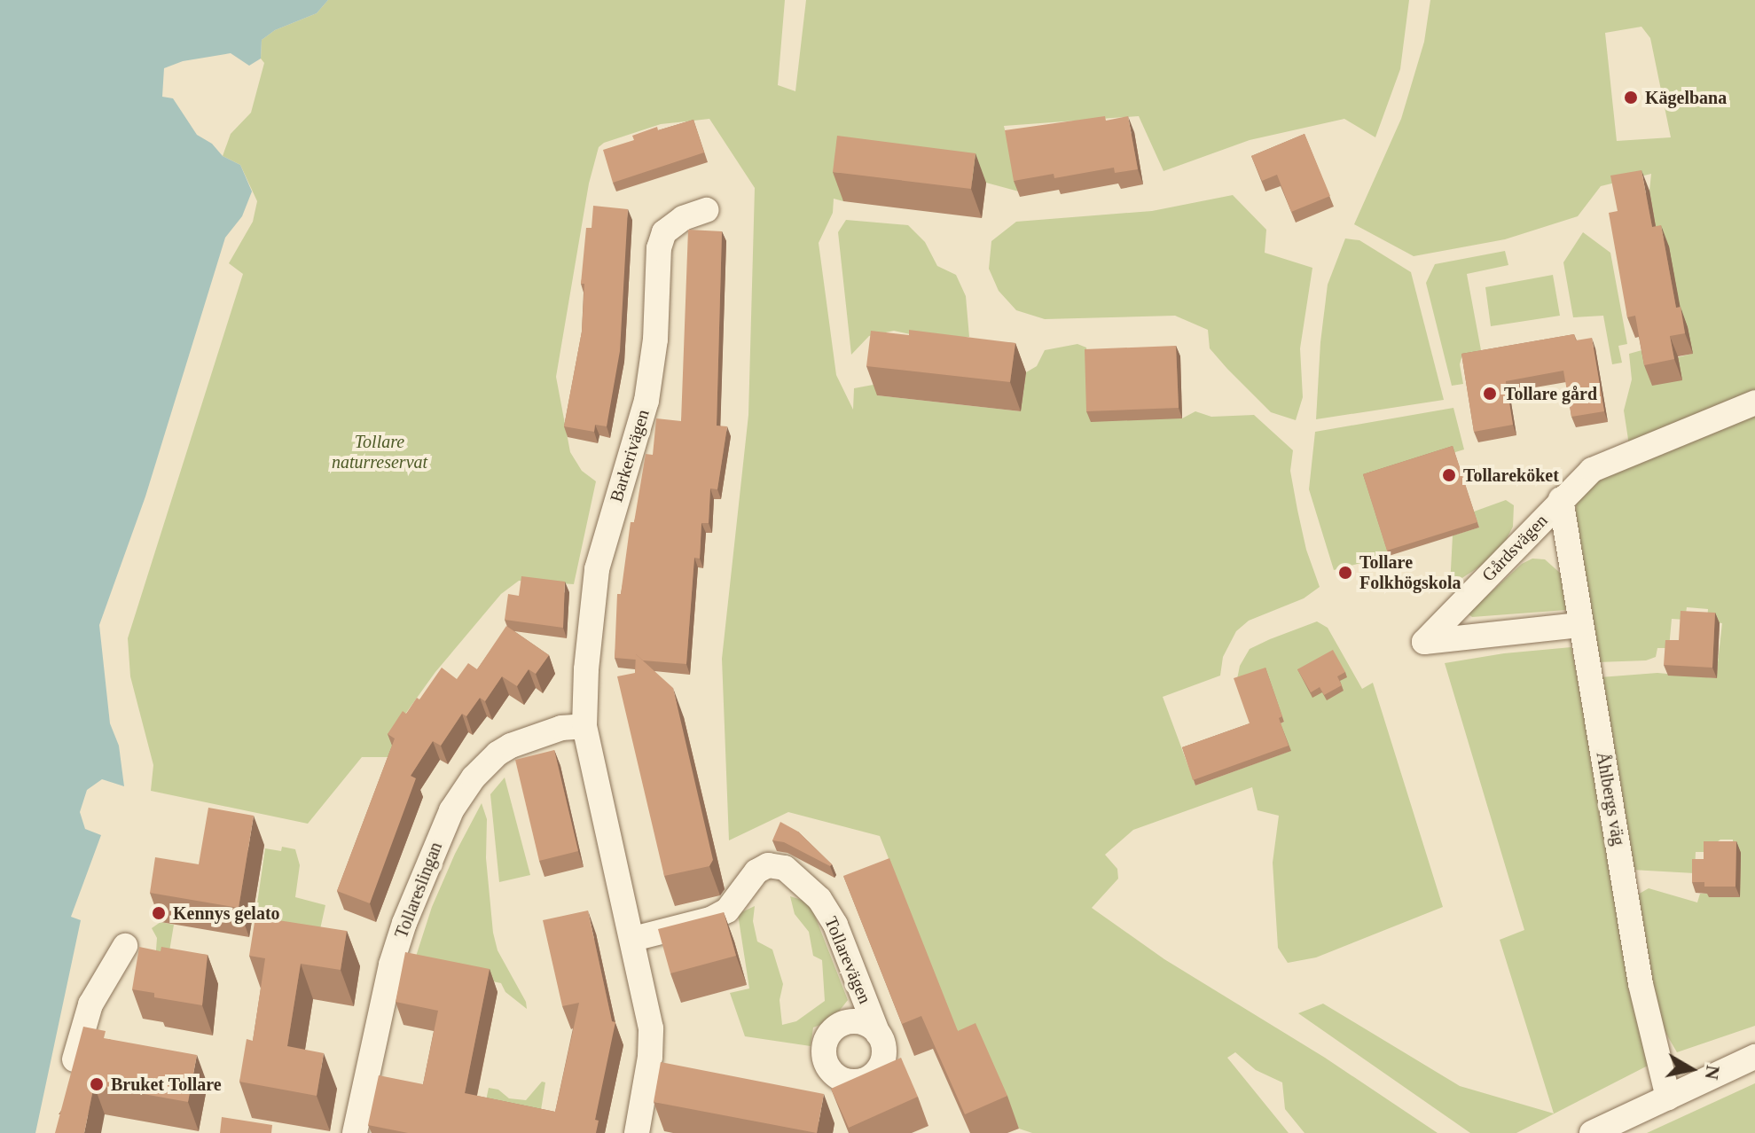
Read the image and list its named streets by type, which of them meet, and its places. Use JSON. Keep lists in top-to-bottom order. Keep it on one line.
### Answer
{"streets":{"street":["Barkerivägen","Gårdsvägen","Åhlbergs väg","Tollareslingan","Tollarevägen"]},"crossings":[["Barkerivägen","Tollareslingan"],["Gårdsvägen","Åhlbergs väg"]],"parks":["Tollare naturreservat"],"places":["Kägelbana","Tollare gård","Tollareköket","Tollare Folkhögskola","Kennys gelato","Bruket Tollare"],"north":"right"}
